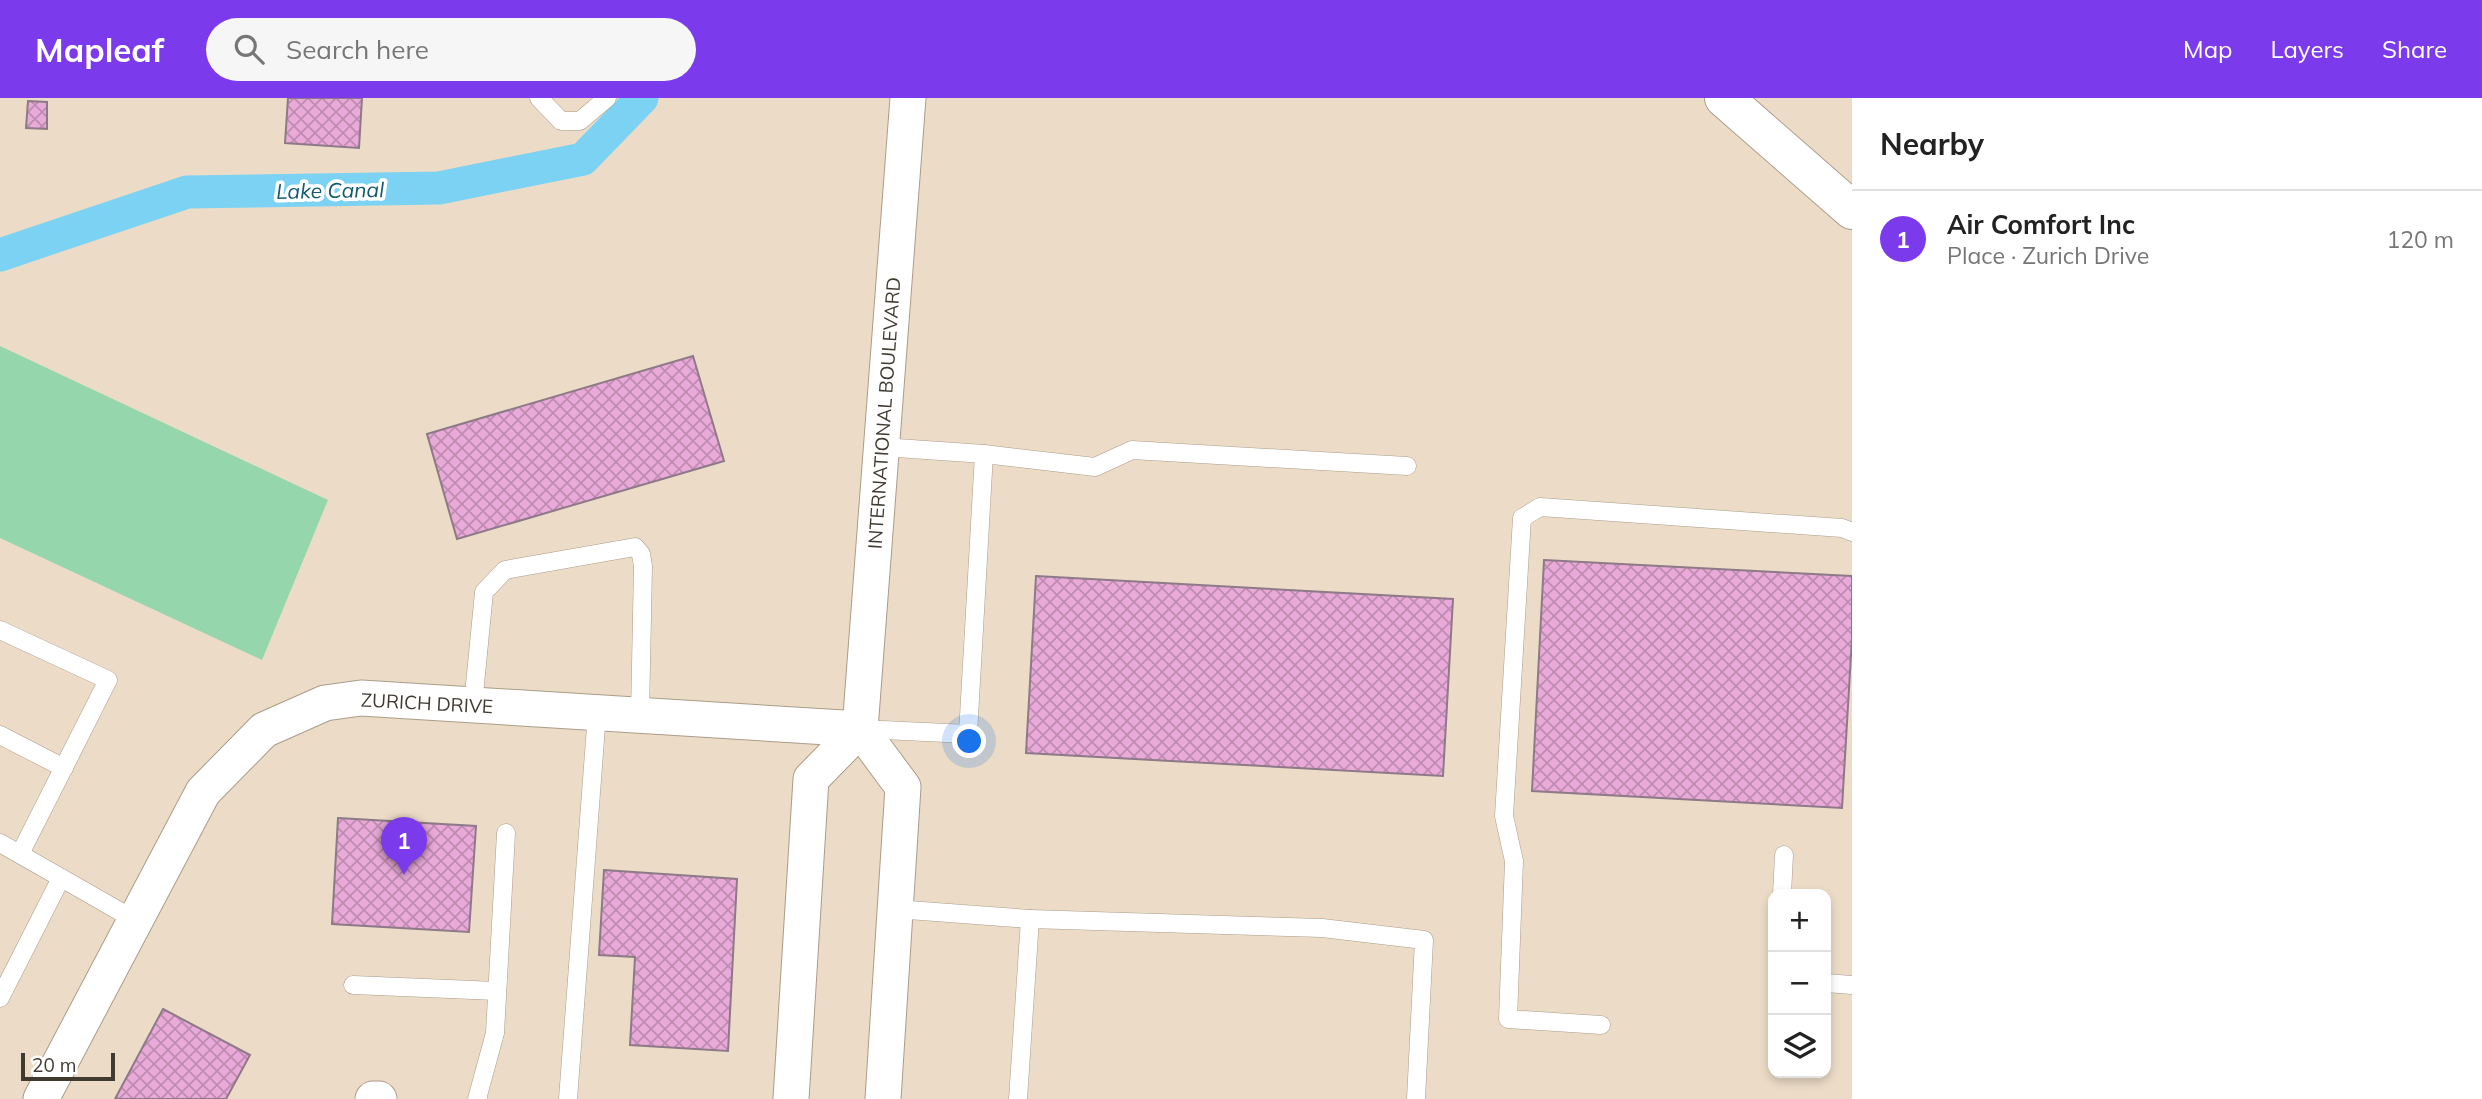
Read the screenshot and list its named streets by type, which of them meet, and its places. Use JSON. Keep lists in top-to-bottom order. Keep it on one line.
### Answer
{"streets":{"street":["INTERNATIONAL BOULEVARD","ZURICH DRIVE"]},"crossings":[["INTERNATIONAL BOULEVARD","ZURICH DRIVE"]],"water":["Lake Canal"],"scale_bar":"20 m","page":{"header":"Mapleaf","search":"Search here","nav":["Map","Layers","Share"],"heading":"Nearby","list":[{"mark":"1","name":"Air Comfort Inc","note":"Place · Zurich Drive","value":"120 m"}],"pins":"1","map_buttons":["+","−"],"scale":"20 m"}}
